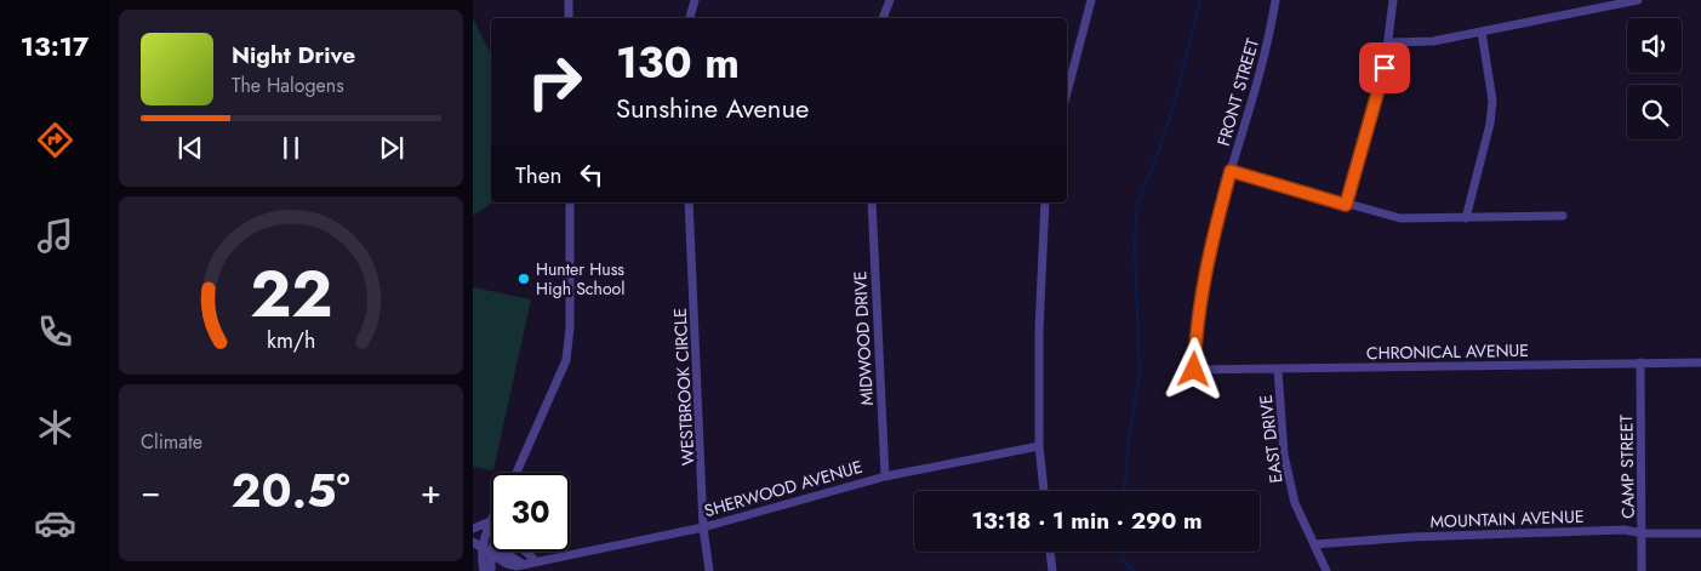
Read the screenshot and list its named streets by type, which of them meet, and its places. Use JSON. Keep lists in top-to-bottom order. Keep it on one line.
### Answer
{"streets":{"street":["FRONT STREET","MIDWOOD DRIVE","CHRONICAL AVENUE","WESTBROOK CIRCLE","EAST DRIVE","CAMP STREET","SHERWOOD AVENUE","MOUNTAIN AVENUE"]},"crossings":[["FRONT STREET","CHRONICAL AVENUE"],["MIDWOOD DRIVE","SHERWOOD AVENUE"],["CHRONICAL AVENUE","EAST DRIVE"],["CHRONICAL AVENUE","CAMP STREET"],["WESTBROOK CIRCLE","SHERWOOD AVENUE"],["EAST DRIVE","MOUNTAIN AVENUE"],["CAMP STREET","MOUNTAIN AVENUE"]],"places":["Hunter Huss High School"],"page":{"tabs":"13:17","turn":["130 m","Sunshine Avenue"],"song":["Night Drive","The Halogens"],"then":"Then","tile":"Climate","heat":["−","20.5°","+"],"limit":"30","trip":"13:18 · 1 min · 290 m","gauge":["22","km/h"]}}
